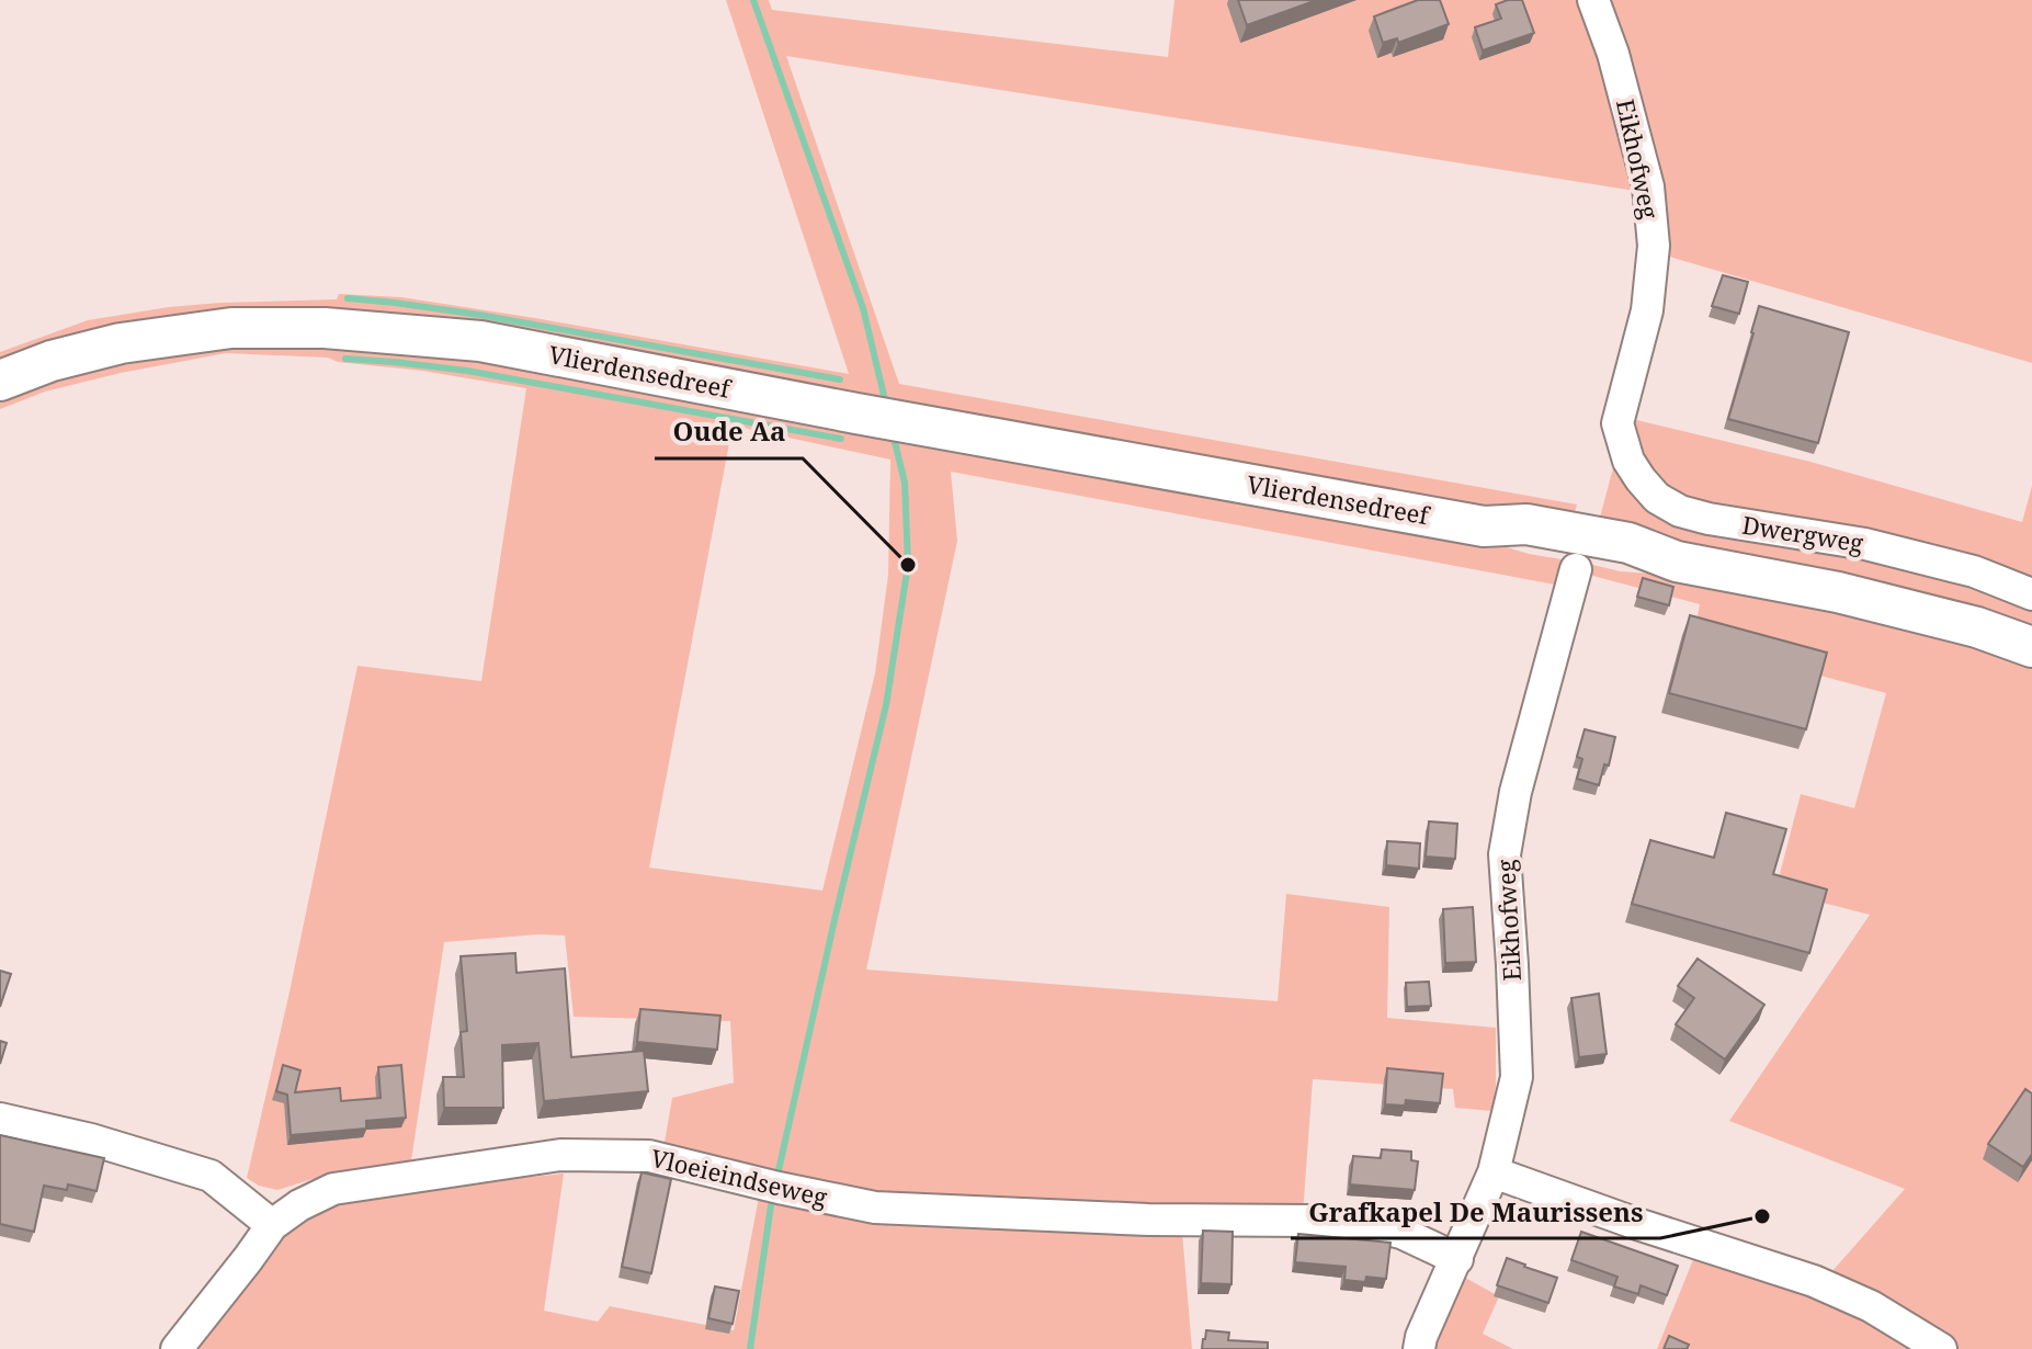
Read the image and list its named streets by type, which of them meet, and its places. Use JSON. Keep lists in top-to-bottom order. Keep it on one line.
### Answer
{"streets":{"main road":["Vlierdensedreef"],"street":["Eikhofweg","Dwergweg","Vloeieindseweg"]},"crossings":[["Eikhofweg","Dwergweg"],["Eikhofweg","Vloeieindseweg"]],"places":["Oude Aa","Grafkapel De Maurissens"]}
